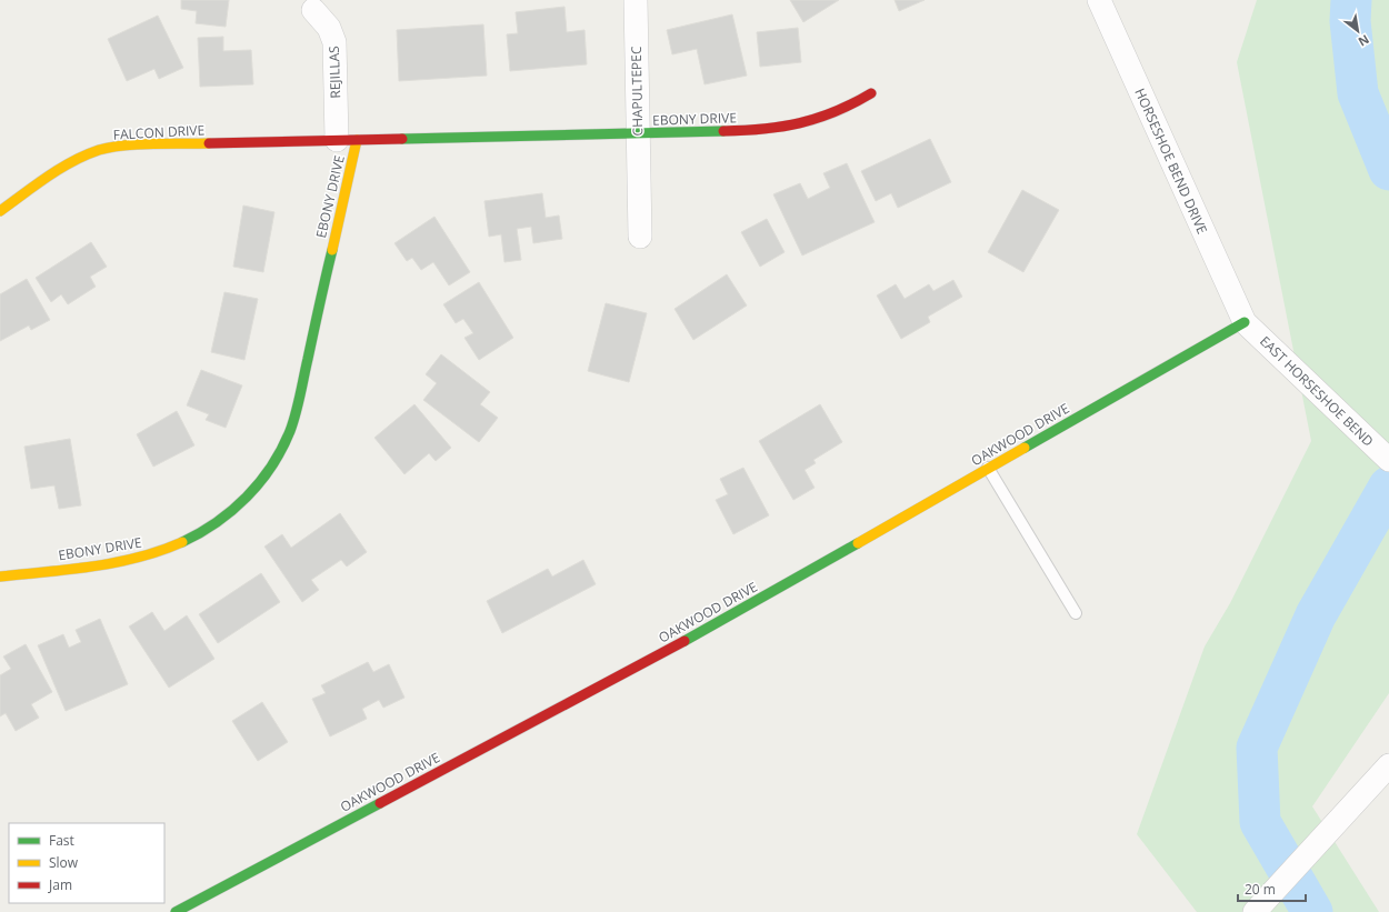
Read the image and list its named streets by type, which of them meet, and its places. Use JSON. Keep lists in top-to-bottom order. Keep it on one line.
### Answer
{"streets":{"street":["REJILLAS","CHAPULTEPEC","EBONY DRIVE","FALCON DRIVE","HORSESHOE BEND DRIVE","EAST HORSESHOE BEND","OAKWOOD DRIVE"]},"crossings":[["REJILLAS","EBONY DRIVE"],["REJILLAS","FALCON DRIVE"],["CHAPULTEPEC","EBONY DRIVE"],["EBONY DRIVE","FALCON DRIVE"],["HORSESHOE BEND DRIVE","EAST HORSESHOE BEND"],["HORSESHOE BEND DRIVE","OAKWOOD DRIVE"],["EAST HORSESHOE BEND","OAKWOOD DRIVE"]],"legend":["Fast","Slow","Jam"],"scale_bar":"20 m","north":"bottom right"}
